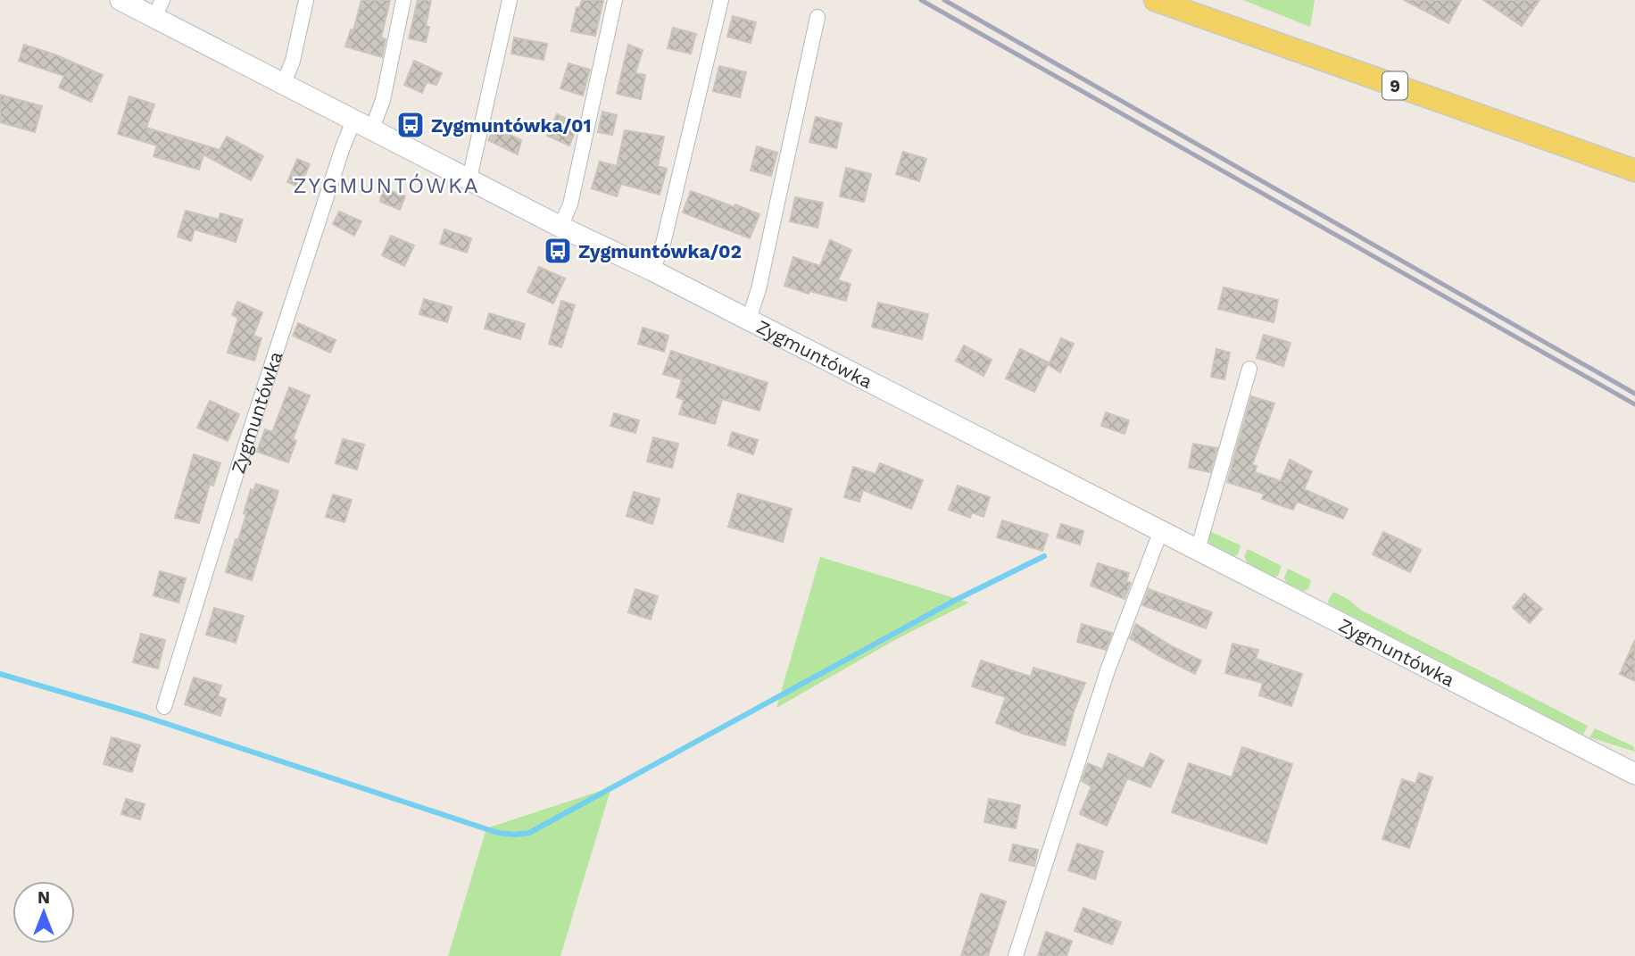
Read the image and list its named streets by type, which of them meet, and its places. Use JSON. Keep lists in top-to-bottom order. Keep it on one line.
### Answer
{"streets":{"main road":["9"],"street":["Zygmuntówka"]},"districts":["ZYGMUNTÓWKA"],"places":{"bus stop":["Zygmuntówka/01","Zygmuntówka/02"]},"north":"top"}
